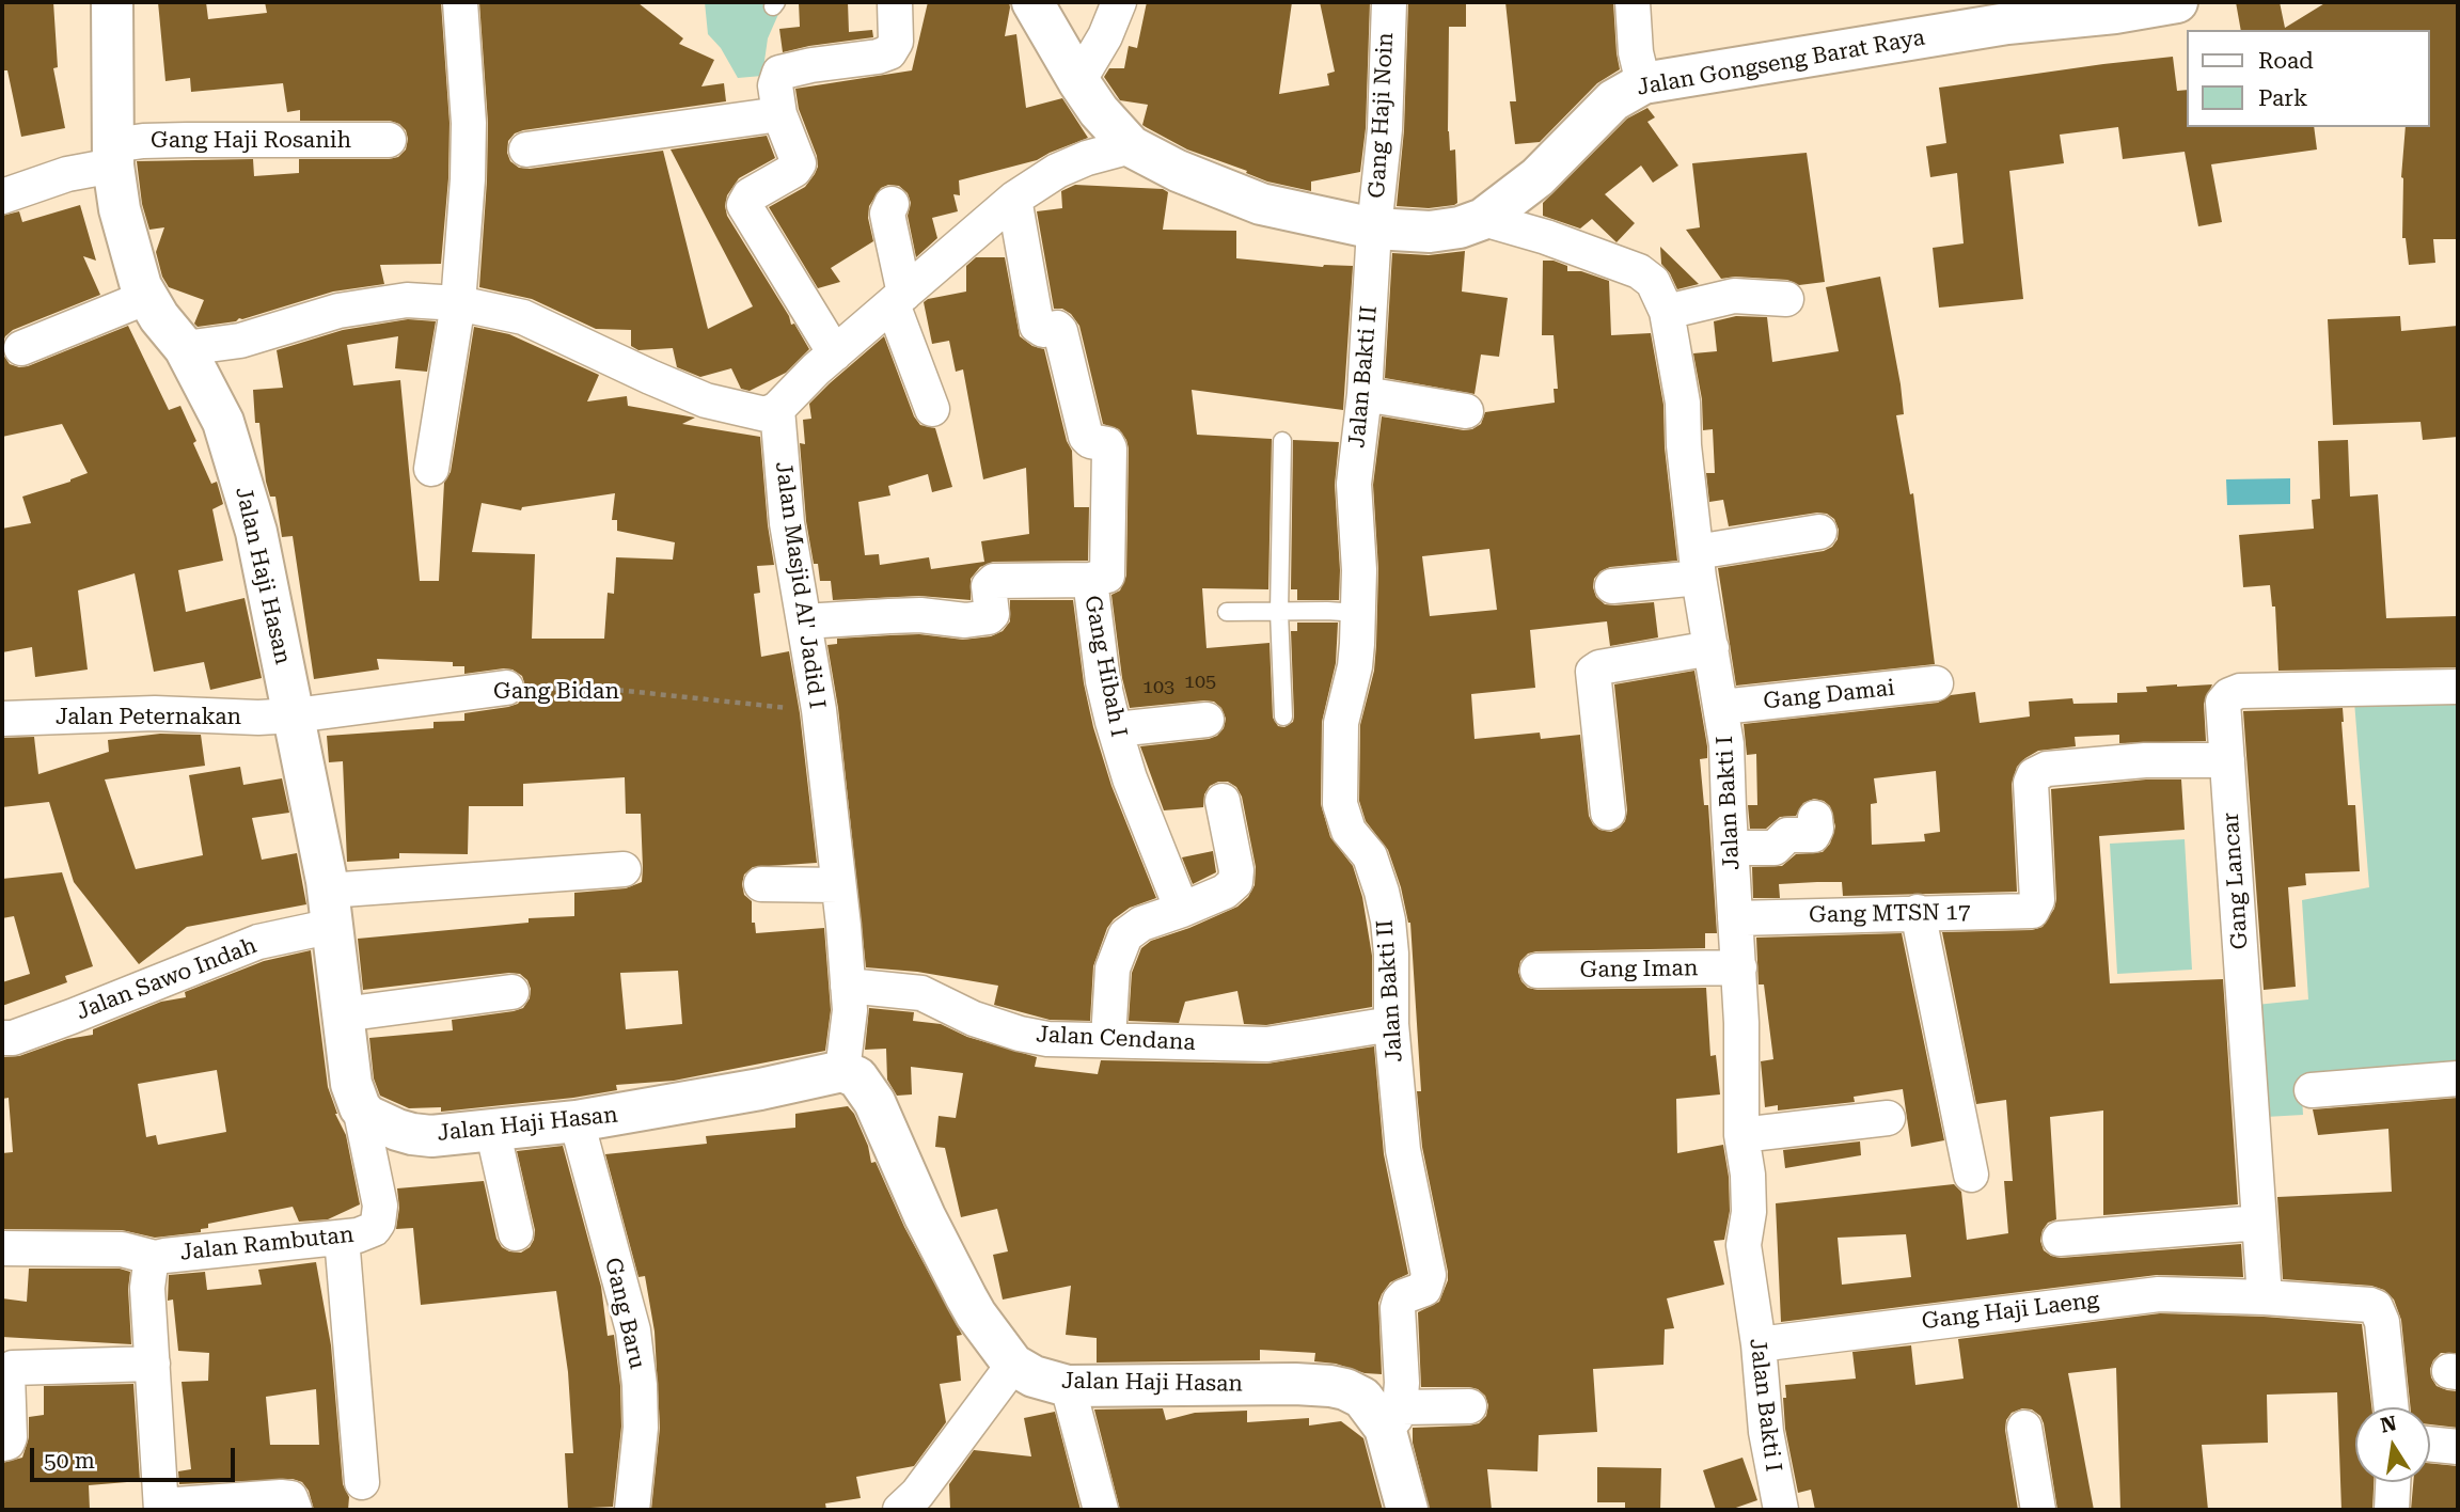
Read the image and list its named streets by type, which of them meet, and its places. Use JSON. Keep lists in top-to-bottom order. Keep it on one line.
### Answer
{"streets":{"street":["Jalan Gongseng Barat Raya","Gang Haji Noin","Gang Haji Rosanih","Jalan Bakti II","Jalan Haji Hasan","Jalan Masjid Al' Jadid I","Gang Hibah I","Gang Bidan","Gang Damai","Jalan Peternakan","Jalan Bakti I","Gang Lancar","Gang MTSN 17","Gang Iman","Jalan Sawo Indah","Jalan Cendana","Jalan Rambutan","Gang Haji Laeng","Gang Baru"]},"crossings":[["Jalan Gongseng Barat Raya","Gang Haji Noin"],["Jalan Gongseng Barat Raya","Jalan Bakti II"],["Jalan Gongseng Barat Raya","Jalan Bakti I"],["Gang Haji Noin","Jalan Bakti II"],["Gang Haji Rosanih","Jalan Haji Hasan"],["Jalan Bakti II","Jalan Haji Hasan"],["Jalan Bakti II","Jalan Cendana"],["Jalan Haji Hasan","Jalan Masjid Al' Jadid I"],["Jalan Haji Hasan","Gang Bidan"],["Jalan Haji Hasan","Jalan Peternakan"],["Jalan Haji Hasan","Jalan Sawo Indah"],["Jalan Haji Hasan","Jalan Rambutan"],["Jalan Haji Hasan","Gang Baru"],["Jalan Masjid Al' Jadid I","Gang Bidan"],["Jalan Masjid Al' Jadid I","Jalan Cendana"],["Gang Bidan","Jalan Peternakan"],["Gang Damai","Jalan Bakti I"],["Jalan Bakti I","Gang MTSN 17"],["Jalan Bakti I","Gang Iman"],["Jalan Bakti I","Gang Haji Laeng"],["Gang Lancar","Gang MTSN 17"],["Gang Lancar","Gang Haji Laeng"]],"house_numbers":["105","103"],"legend":["Road","Park"],"scale_bar":"50 m","north":"top"}
